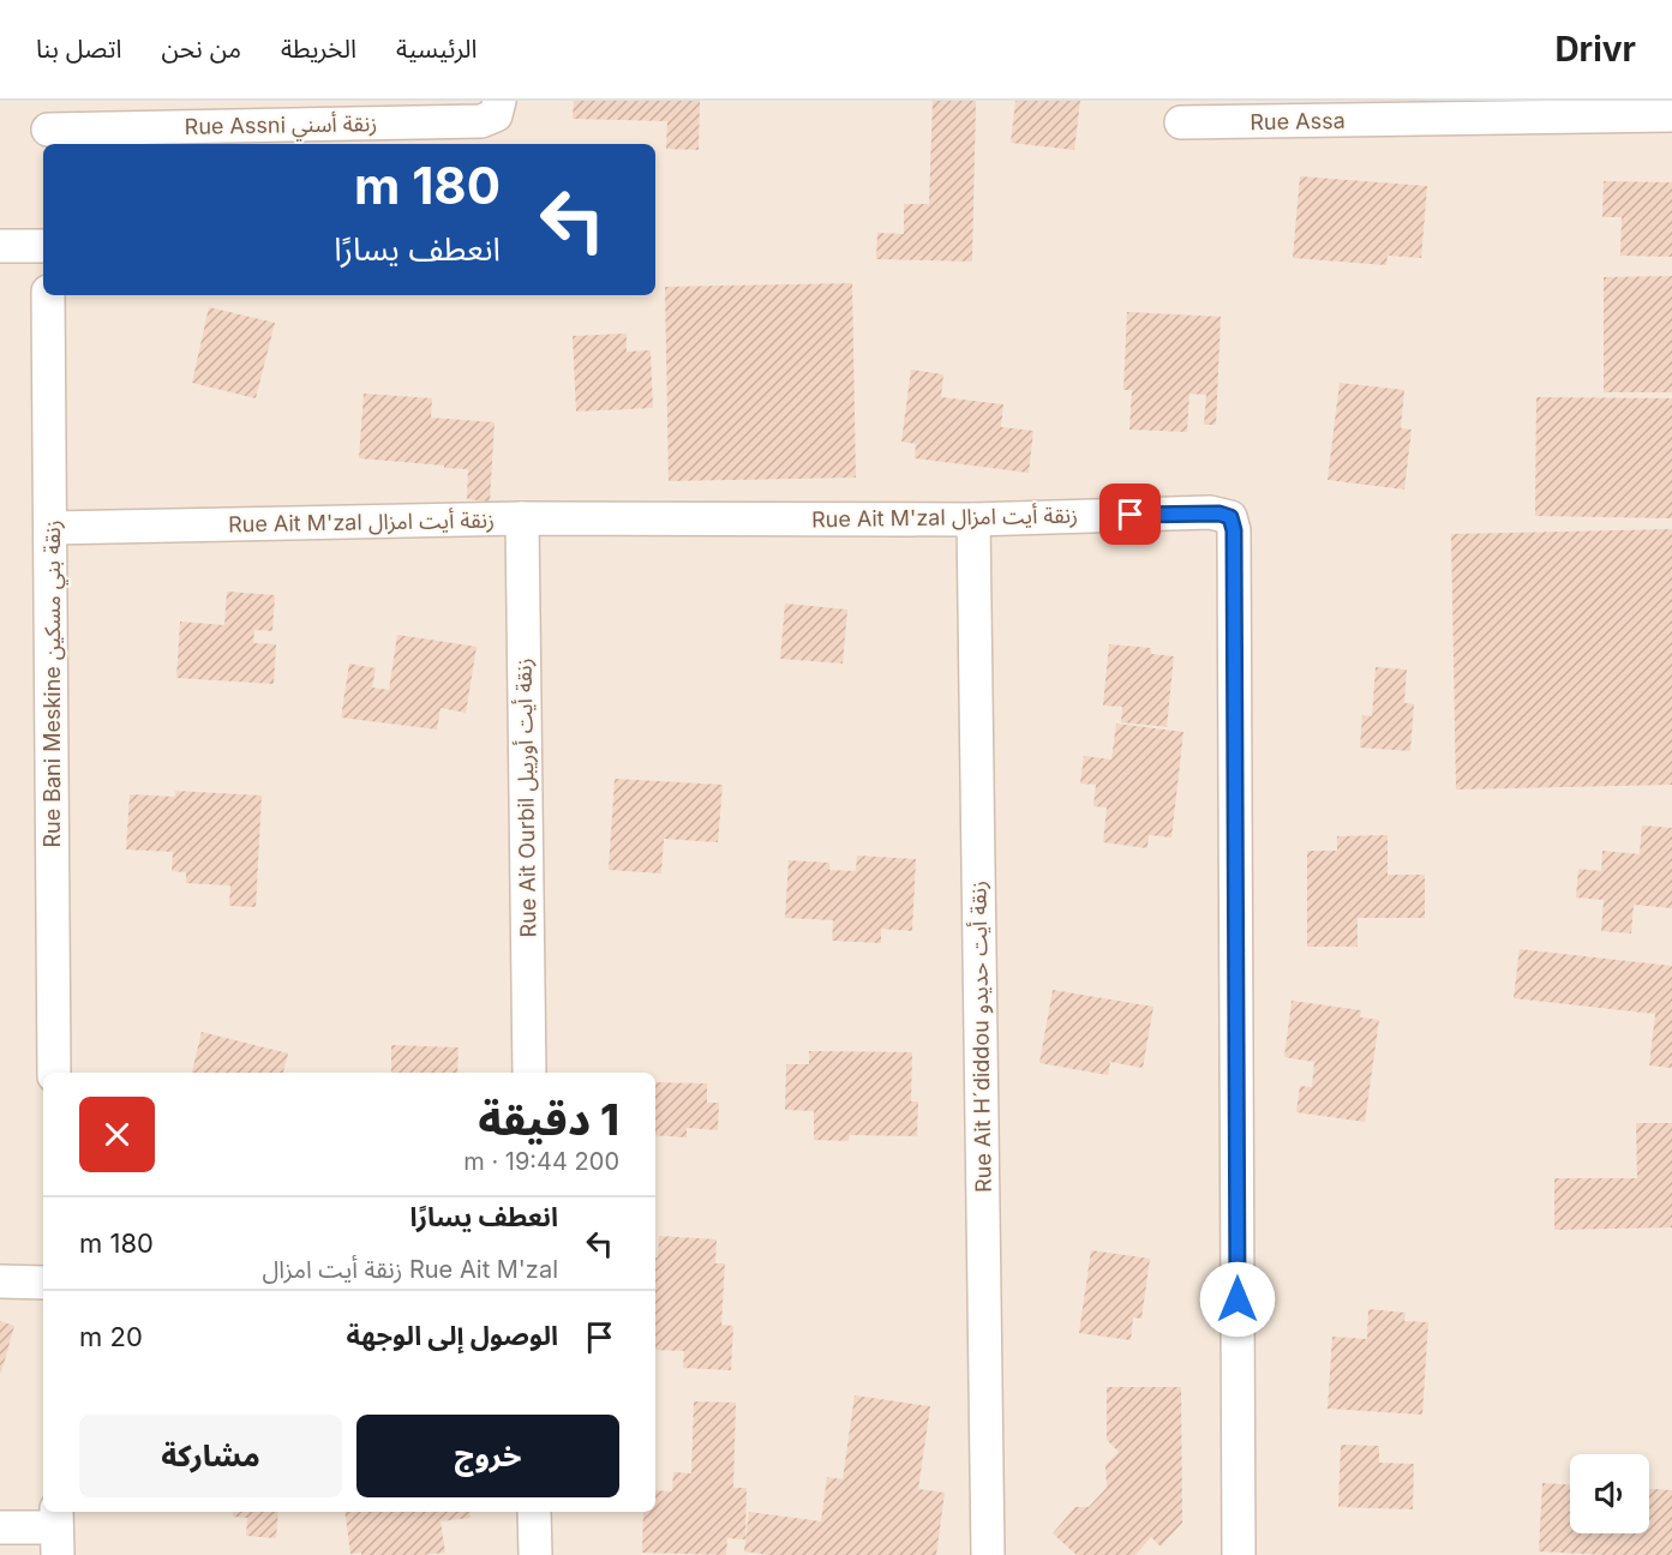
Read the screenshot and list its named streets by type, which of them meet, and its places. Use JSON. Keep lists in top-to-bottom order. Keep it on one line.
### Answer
{"streets":{"street":["Rue Assa","Rue Assni زنقة أسني","Rue Ait M'zal زنقة أيت امزال","Rue Bani Meskine زنقة بني مسكين","Rue Ait Ourbil زنقة أيت أوريبل","Rue Ait H´diddou زنقة أيت حديدو"]},"crossings":[["Rue Ait M'zal زنقة أيت امزال","Rue Bani Meskine زنقة بني مسكين"],["Rue Ait M'zal زنقة أيت امزال","Rue Ait Ourbil زنقة أيت أوريبل"],["Rue Ait M'zal زنقة أيت امزال","Rue Ait H´diddou زنقة أيت حديدو"]],"page":{"header":"Drivr","nav":["الرئيسية","الخريطة","من نحن","اتصل بنا"],"turn":["180 m","انعطف يسارًا"],"heading":["1 دقيقة","200 m · 19:44"],"list":[{"name":"انعطف يسارًا","note":"Rue Ait M'zal زنقة أيت امزال","value":"180 m"},{"name":"الوصول إلى الوجهة","value":"20 m"}],"buttons":["خروج","مشاركة"]}}
